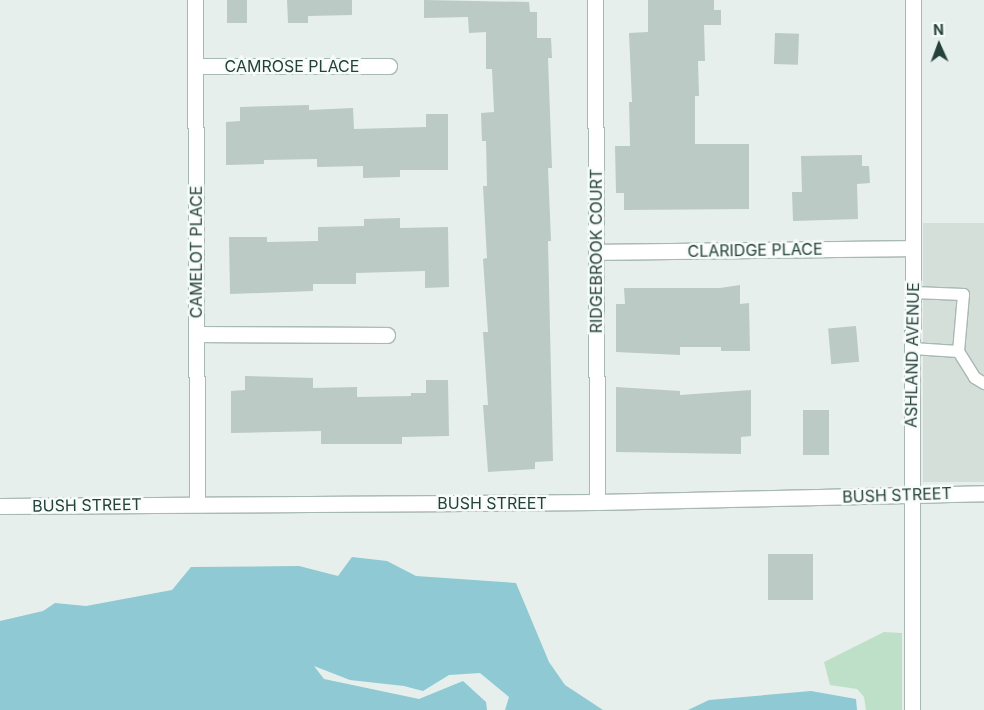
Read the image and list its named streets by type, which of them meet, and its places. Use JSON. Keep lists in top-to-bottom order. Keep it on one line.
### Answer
{"streets":{"street":["CAMROSE PLACE","CLARIDGE PLACE","RIDGEBROOK COURT","CAMELOT PLACE","ASHLAND AVENUE","BUSH STREET"]},"crossings":[["CAMROSE PLACE","CAMELOT PLACE"],["CLARIDGE PLACE","RIDGEBROOK COURT"],["CLARIDGE PLACE","ASHLAND AVENUE"],["RIDGEBROOK COURT","BUSH STREET"],["CAMELOT PLACE","BUSH STREET"],["ASHLAND AVENUE","BUSH STREET"]],"north":"top"}
